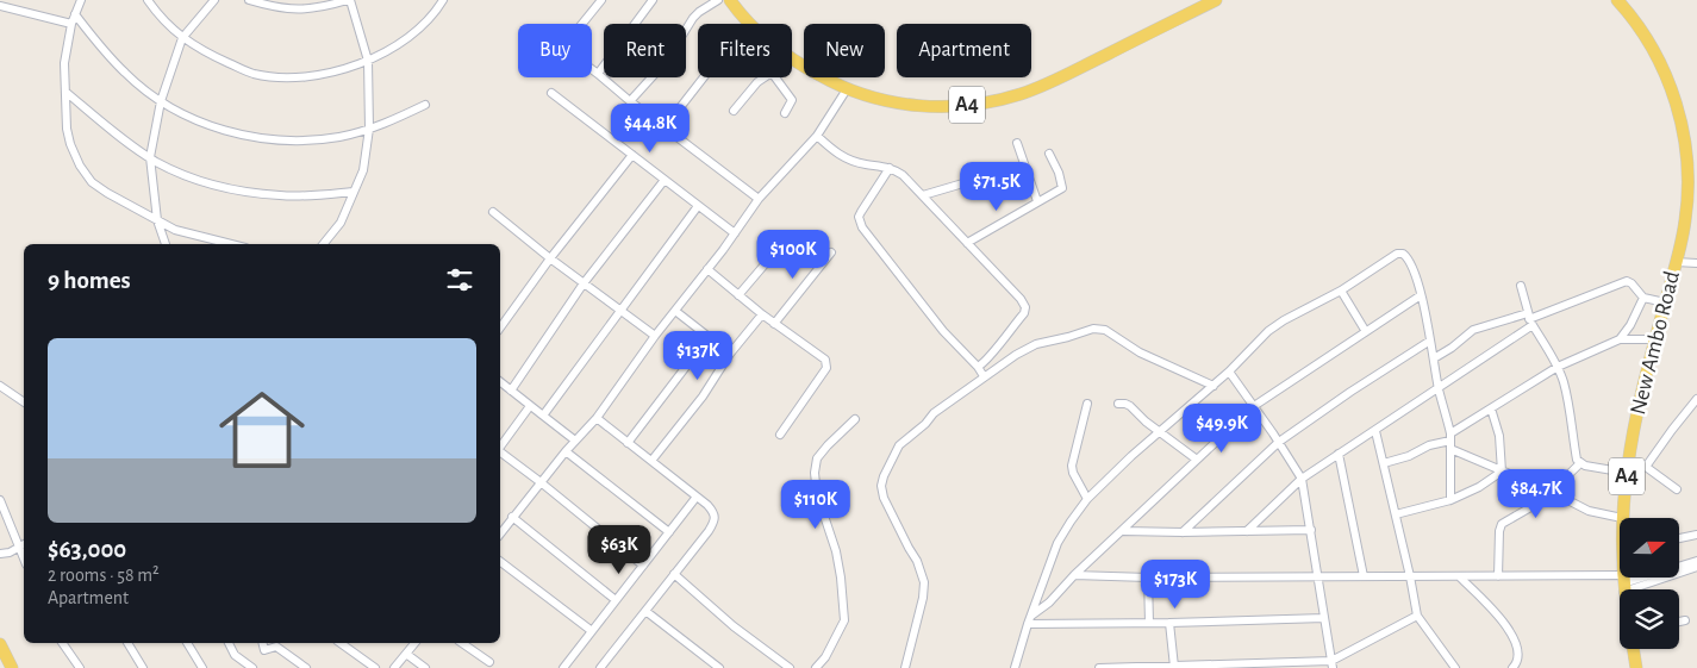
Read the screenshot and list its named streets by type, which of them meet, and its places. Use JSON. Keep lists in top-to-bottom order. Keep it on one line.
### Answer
{"streets":{"main road":["A4","New Ambo Road"]},"north":"right","page":{"chip":["Buy","Rent","Filters","New","Apartment"],"price":["$44.8K","$71.5K","$100K","$137K","$49.9K","$84.7K","$110K","$63K","$173K"],"heading":"9 homes","list":[{"name":"$63,000","note":"2 rooms · 58 m² · Apartment"}]}}
